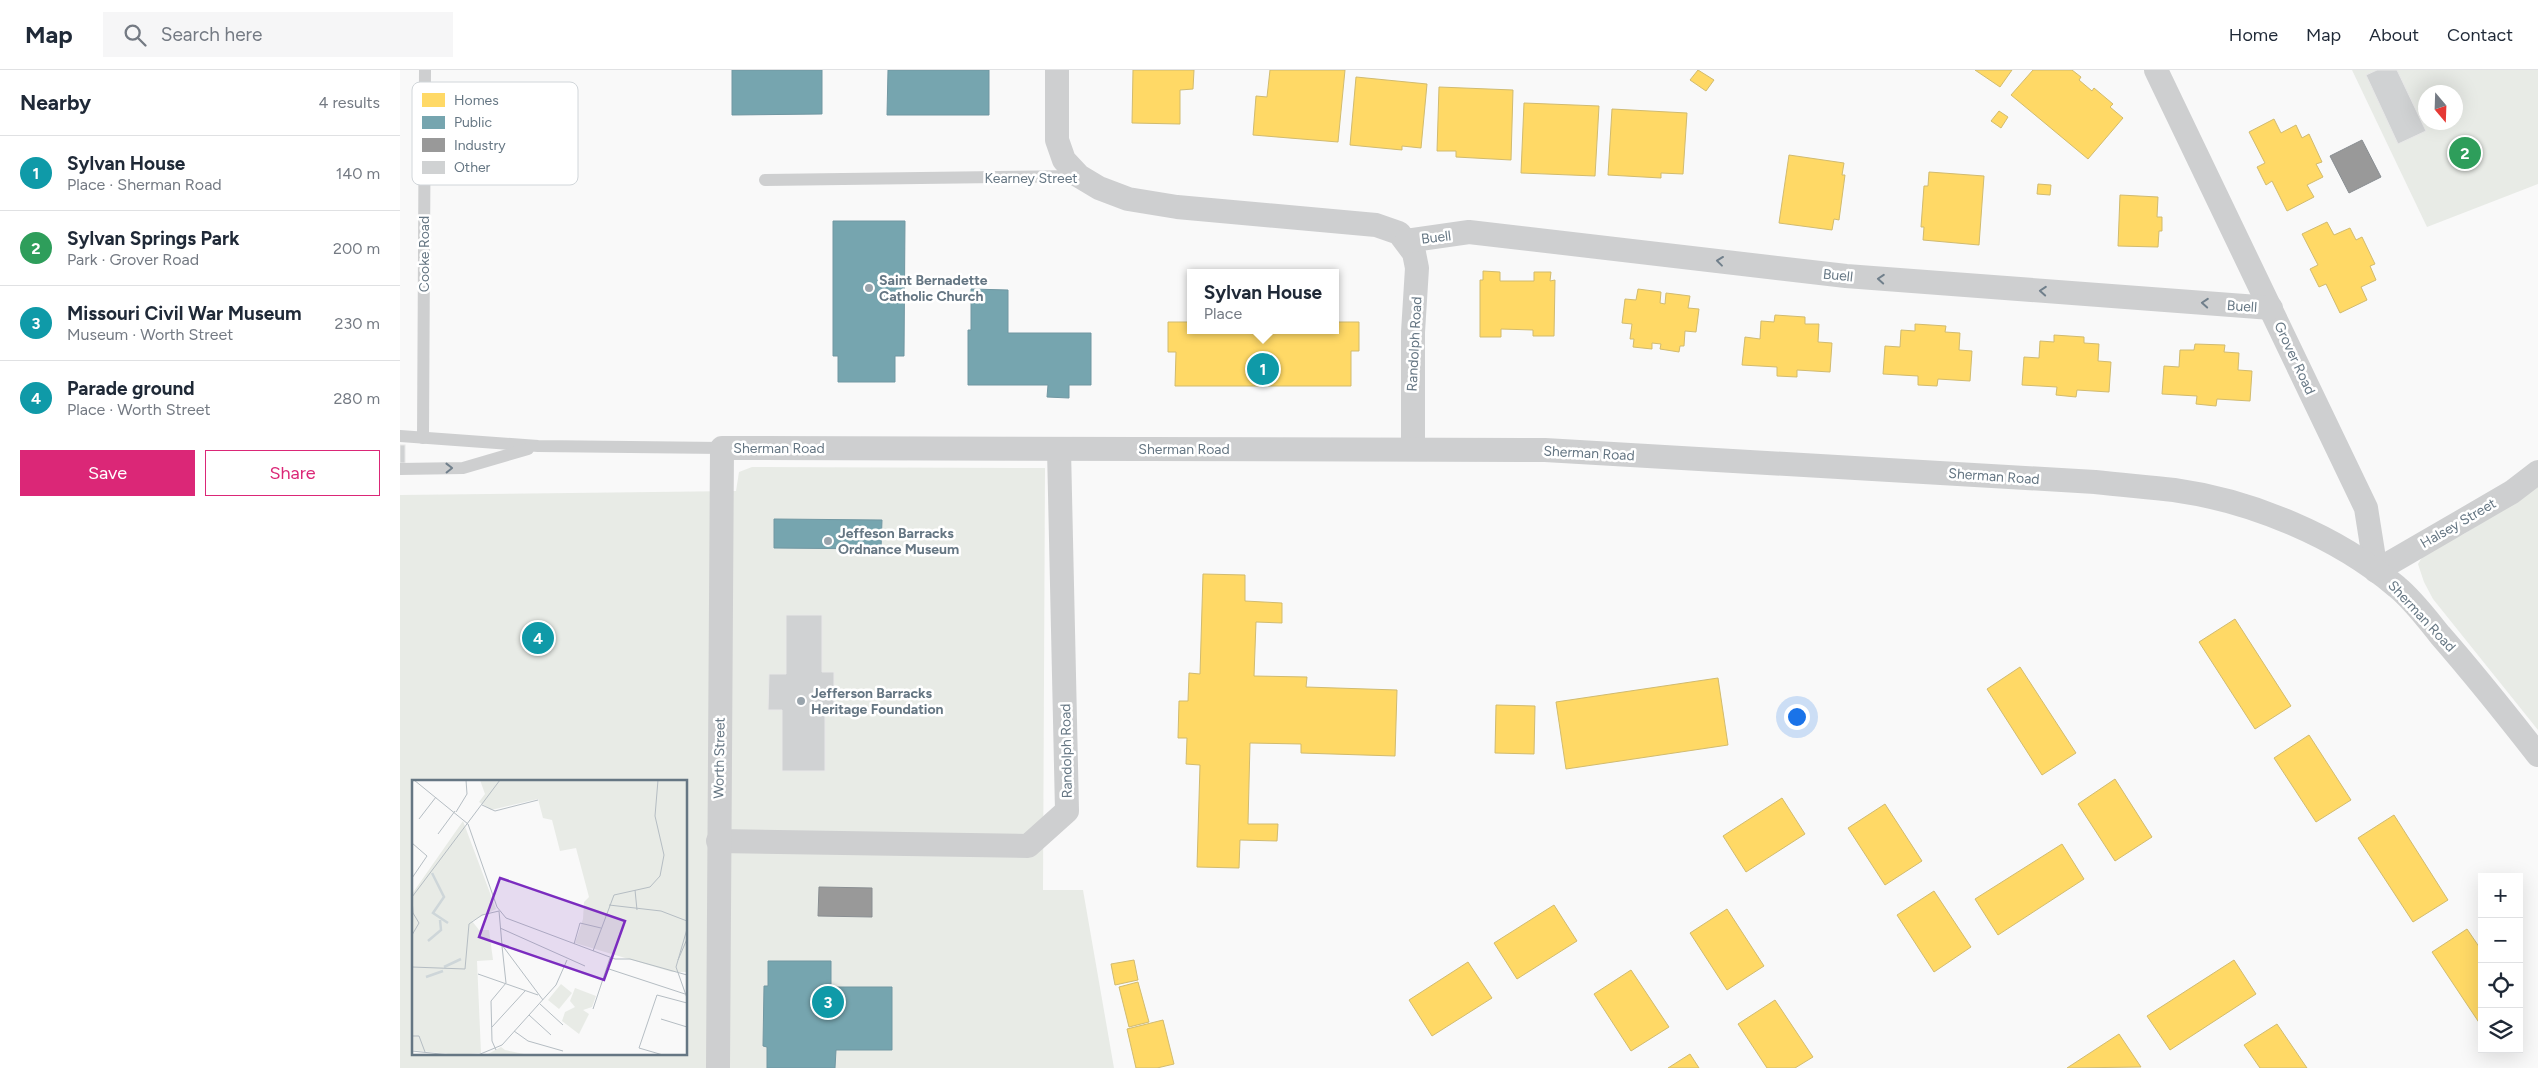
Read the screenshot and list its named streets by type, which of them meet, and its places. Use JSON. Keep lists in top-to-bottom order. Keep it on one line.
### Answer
{"streets":{"street":["Kearney Street","Buell","Randolph Road","Grover Road","Sherman Road","Halsey Street","Worth Street"],"lane":["Cooke Road"]},"crossings":[["Kearney Street","Buell"],["Kearney Street","Randolph Road"],["Buell","Randolph Road"],["Buell","Grover Road"],["Randolph Road","Sherman Road"],["Randolph Road","Worth Street"],["Grover Road","Sherman Road"],["Grover Road","Halsey Street"],["Sherman Road","Halsey Street"],["Sherman Road","Worth Street"]],"one_way":["Buell"],"places":["Saint Bernadette Catholic Church","Jeffeson Barracks Ordnance Museum","Jefferson Barracks Heritage Foundation"],"legend":["Homes","Public","Industry","Other"],"north":"bottom","page":{"header":"Map","search":"Search here","nav":["Home","Map","About","Contact"],"heading":["Nearby","4 results"],"list":[{"mark":"1","name":"Sylvan House","note":"Place · Sherman Road","value":"140 m"},{"mark":"2","name":"Sylvan Springs Park","note":"Park · Grover Road","value":"200 m"},{"mark":"3","name":"Missouri Civil War Museum","note":"Museum · Worth Street","value":"230 m"},{"mark":"4","name":"Parade ground","note":"Place · Worth Street","value":"280 m"}],"pins":["2","1","4","3"],"popup":["Sylvan House","Place"],"buttons":["Save","Share"],"map_buttons":["+","−"]}}
